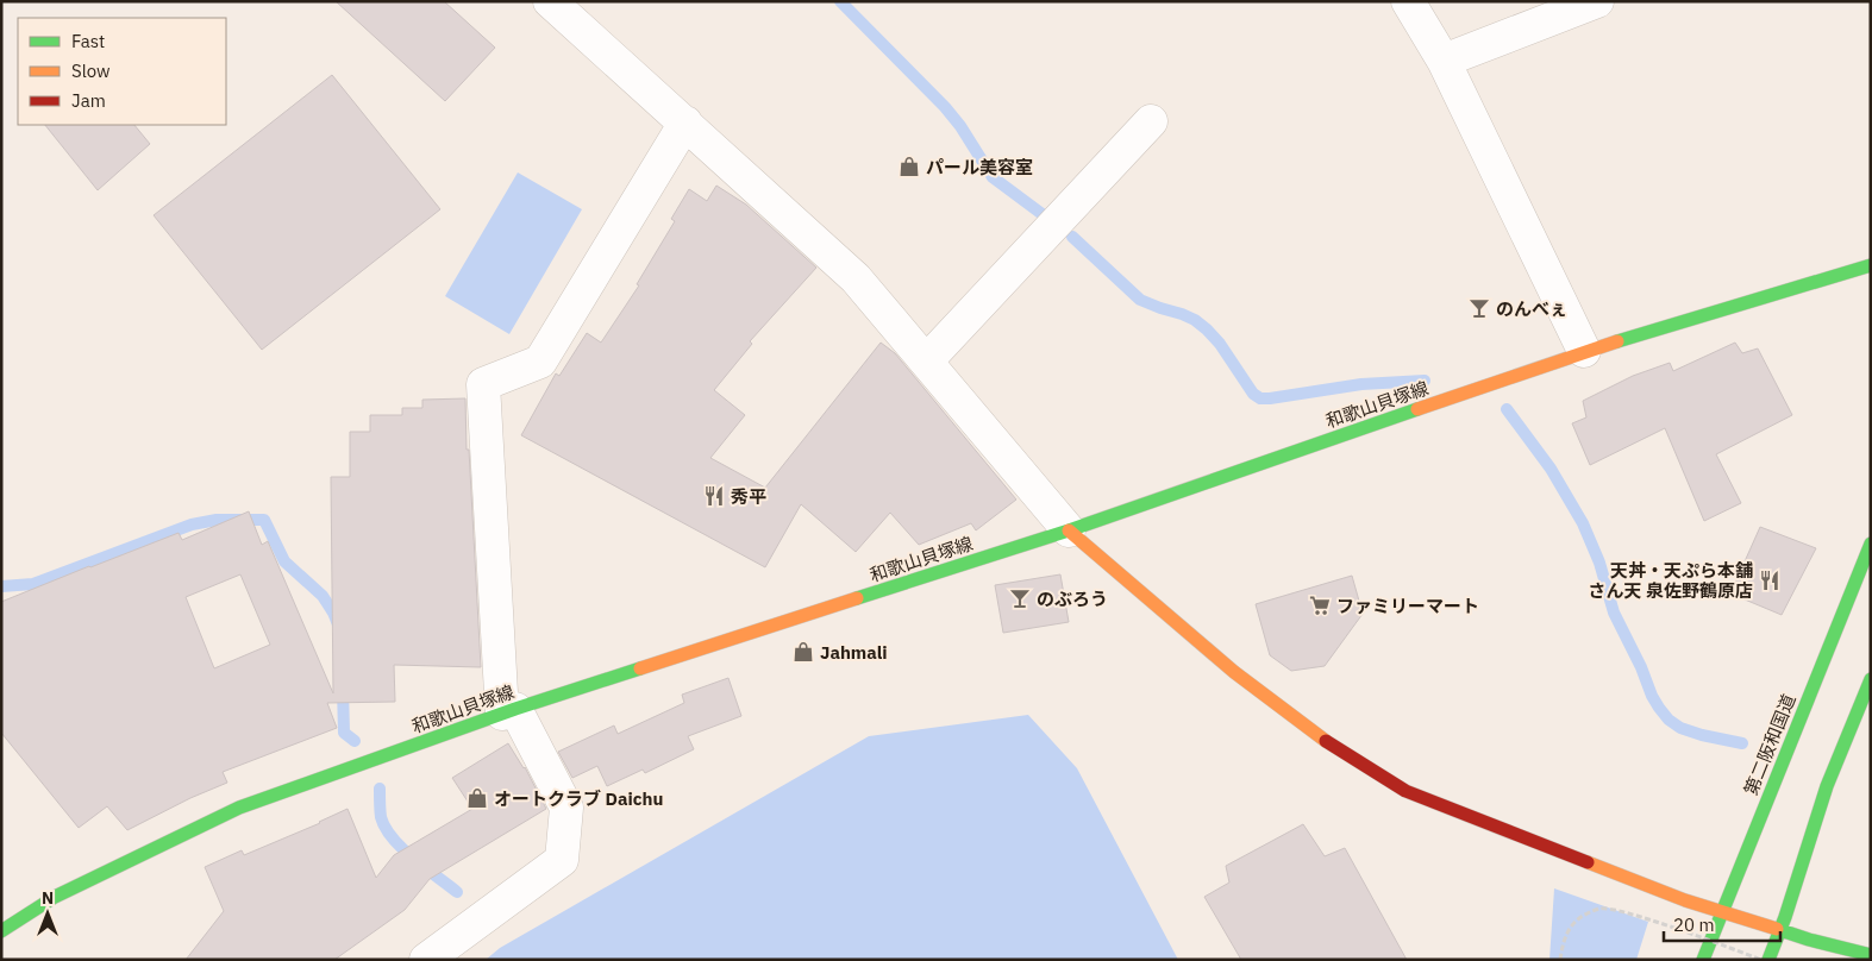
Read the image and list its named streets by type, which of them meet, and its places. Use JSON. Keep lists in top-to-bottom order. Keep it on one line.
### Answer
{"streets":{"main road":["和歌山貝塚線","第二阪和国道"]},"places":{"shop":["パール美容室","Jahmali","オートクラブ Daichu"],"bar":["のんべぇ","のぶろう"],"restaurant":["秀平","天丼・天ぷら本舗 さん天 泉佐野鶴原店"],"supermarket":["ファミリーマート"]},"legend":["Fast","Slow","Jam"],"scale_bar":"20 m","north":"top"}
